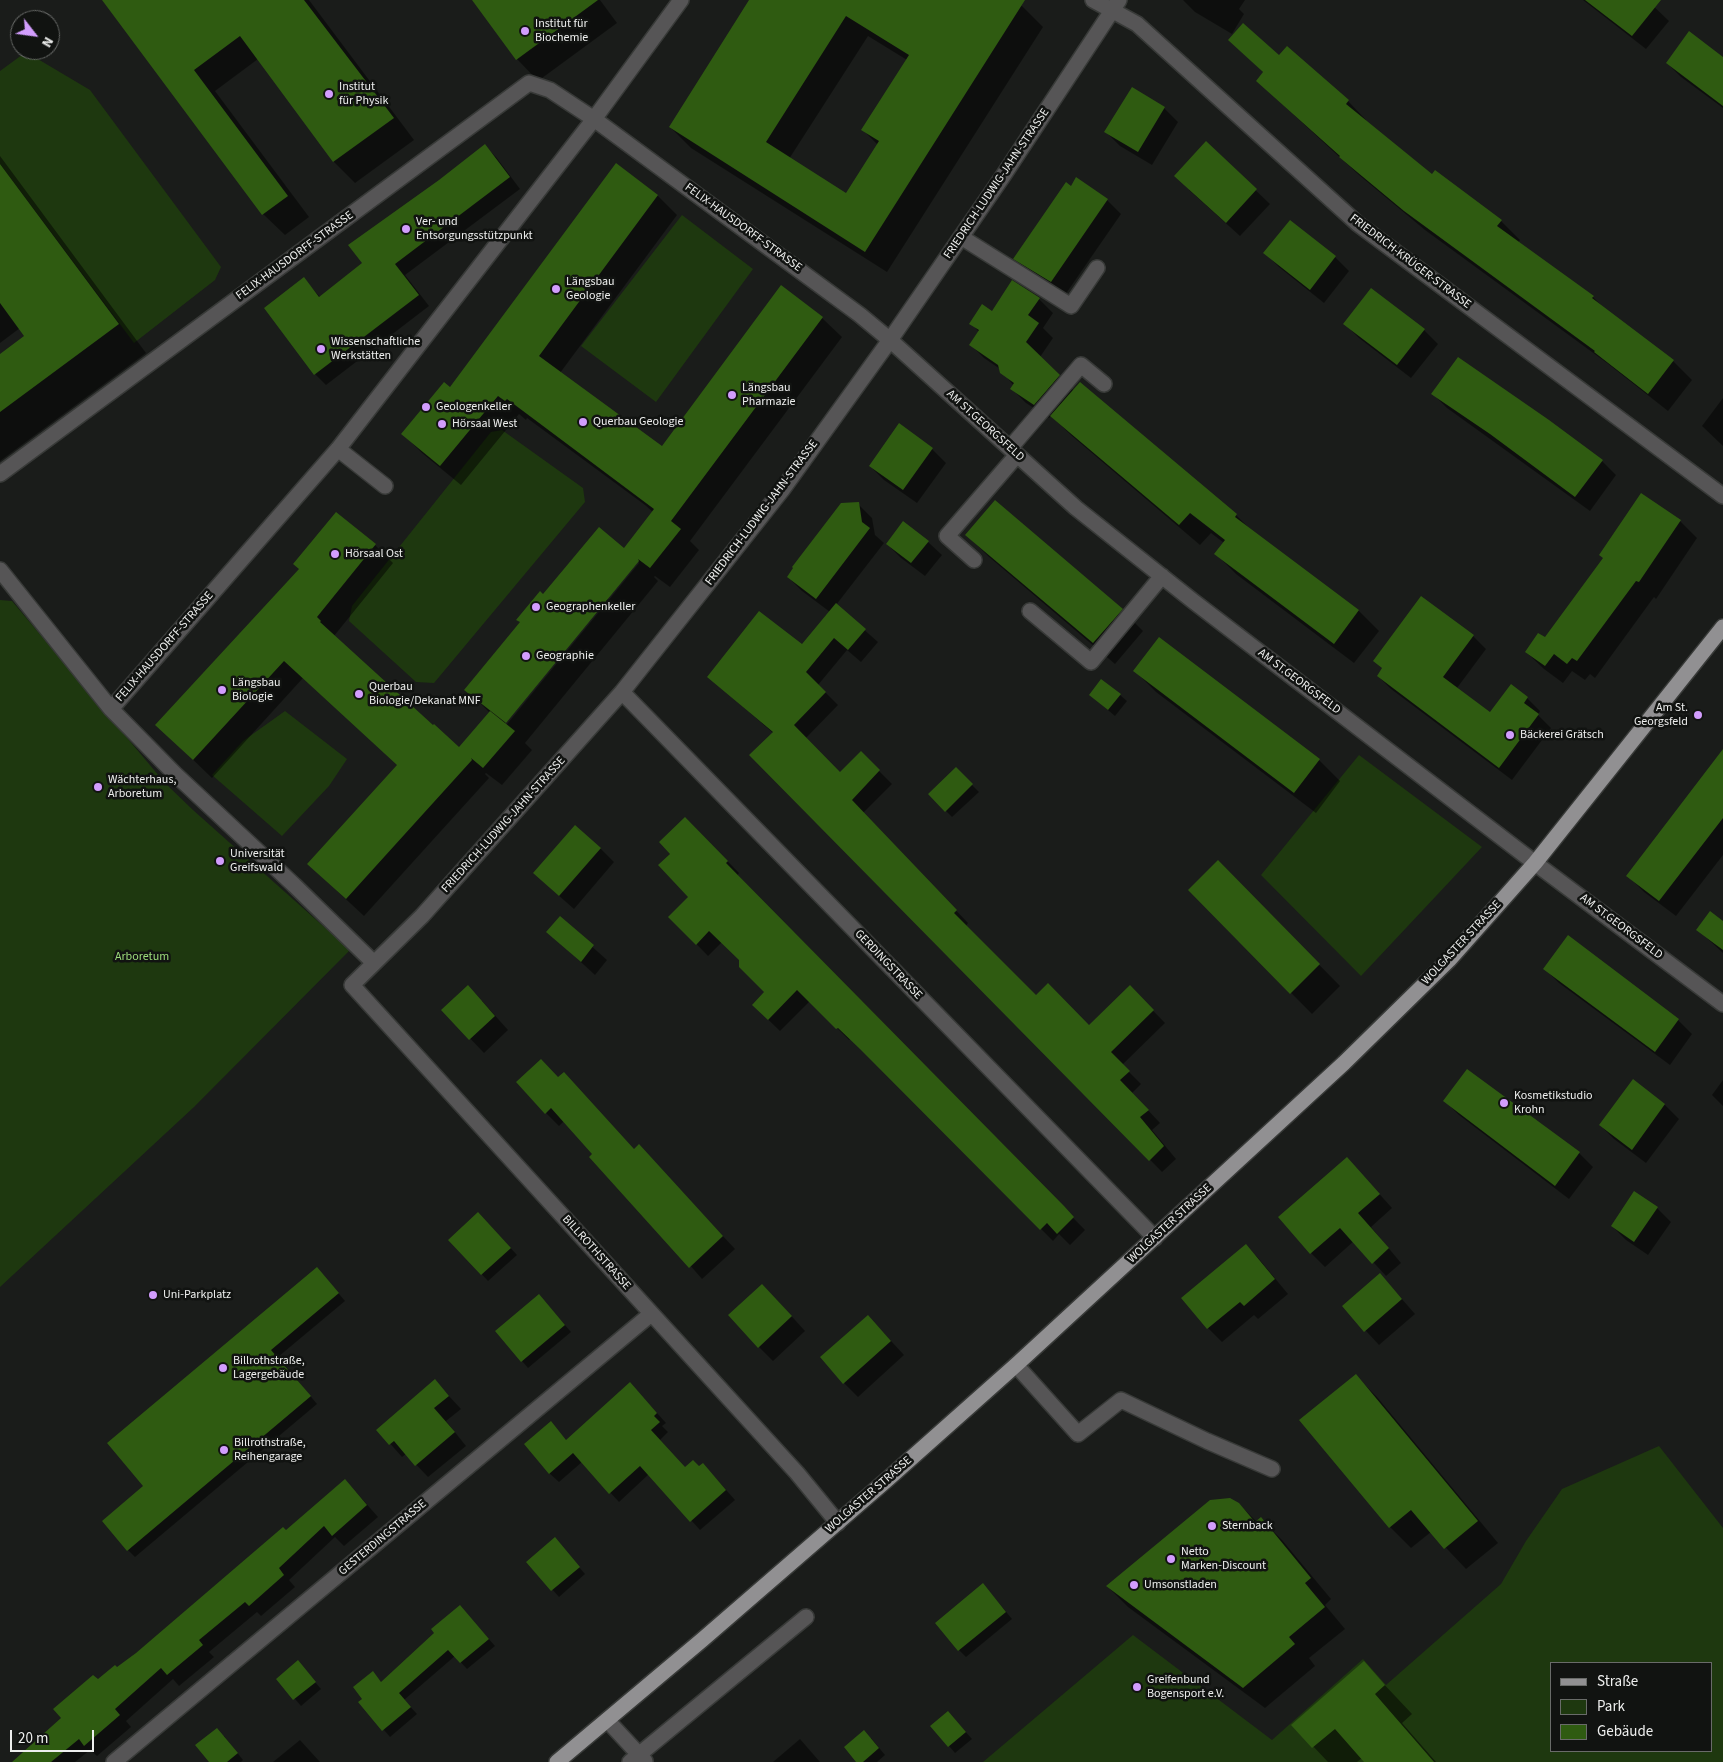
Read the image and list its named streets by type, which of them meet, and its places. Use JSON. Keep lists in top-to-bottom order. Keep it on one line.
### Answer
{"streets":{"main road":["WOLGASTER STRASSE"],"street":["FRIEDRICH-LUDWIG-JAHN-STRASSE","FELIX-HAUSDORFF-STRASSE","FRIEDRICH-KRÜGER-STRASSE","AM ST.GEORGSFELD","GERDINGSTRASSE","BILLROTHSTRASSE","GESTERDINGSTRASSE"]},"crossings":[["FRIEDRICH-LUDWIG-JAHN-STRASSE","FELIX-HAUSDORFF-STRASSE"],["FRIEDRICH-LUDWIG-JAHN-STRASSE","FRIEDRICH-KRÜGER-STRASSE"],["FRIEDRICH-LUDWIG-JAHN-STRASSE","AM ST.GEORGSFELD"],["FRIEDRICH-LUDWIG-JAHN-STRASSE","GERDINGSTRASSE"],["FRIEDRICH-LUDWIG-JAHN-STRASSE","BILLROTHSTRASSE"],["FELIX-HAUSDORFF-STRASSE","AM ST.GEORGSFELD"],["AM ST.GEORGSFELD","WOLGASTER STRASSE"],["WOLGASTER STRASSE","GERDINGSTRASSE"],["WOLGASTER STRASSE","BILLROTHSTRASSE"],["BILLROTHSTRASSE","GESTERDINGSTRASSE"]],"parks":["Arboretum"],"places":["Institut für Biochemie","Institut für Physik","Ver- und Entsorgungsstützpunkt","Längsbau Geologie","Wissenschaftliche Werkstätten","Längsbau Pharmazie","Geologenkeller","Querbau Geologie","Hörsaal West","Hörsaal Ost","Geographenkeller","Geographie","Längsbau Biologie","Querbau Biologie/Dekanat MNF","Am St. Georgsfeld","Bäckerei Grätsch","Wächterhaus, Arboretum","Universität Greifswald","Kosmetikstudio Krohn","Uni-Parkplatz","Billrothstraße, Lagergebäude","Billrothstraße, Reihengarage","Sternback","Netto Marken-Discount","Umsonstladen","Greifenbund Bogensport e.V."],"legend":["Straße","Park","Gebäude"],"scale_bar":"20 m","north":"bottom right"}
